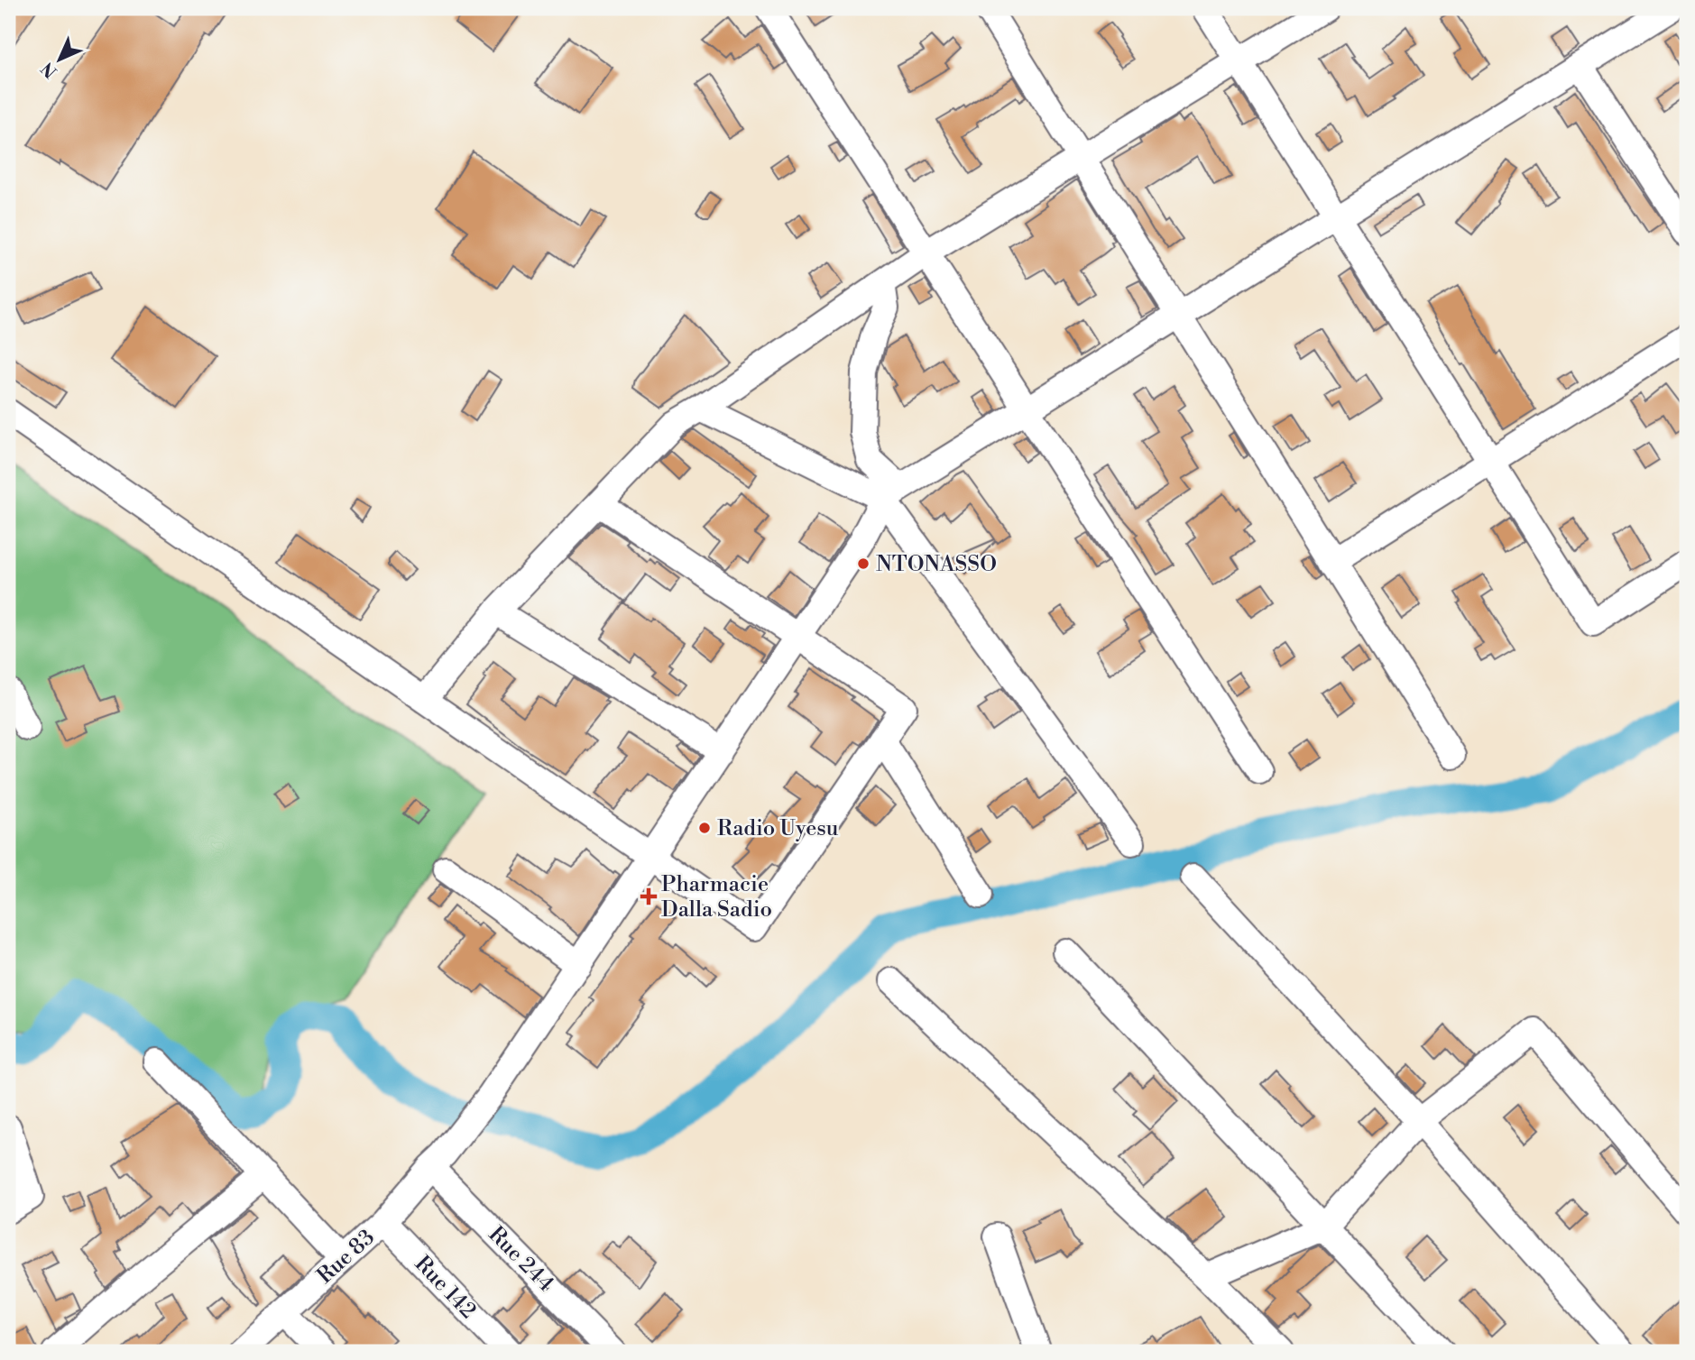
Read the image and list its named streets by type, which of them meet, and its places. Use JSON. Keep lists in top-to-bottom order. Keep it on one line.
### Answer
{"streets":{"street":["Rue 83","Rue 244","Rue 142"]},"crossings":[["Rue 83","Rue 244"],["Rue 83","Rue 142"]],"places":{"other":["NTONASSO","Radio Uyesu"],"health":["Pharmacie Dalla Sadio"]},"north":"bottom left"}
